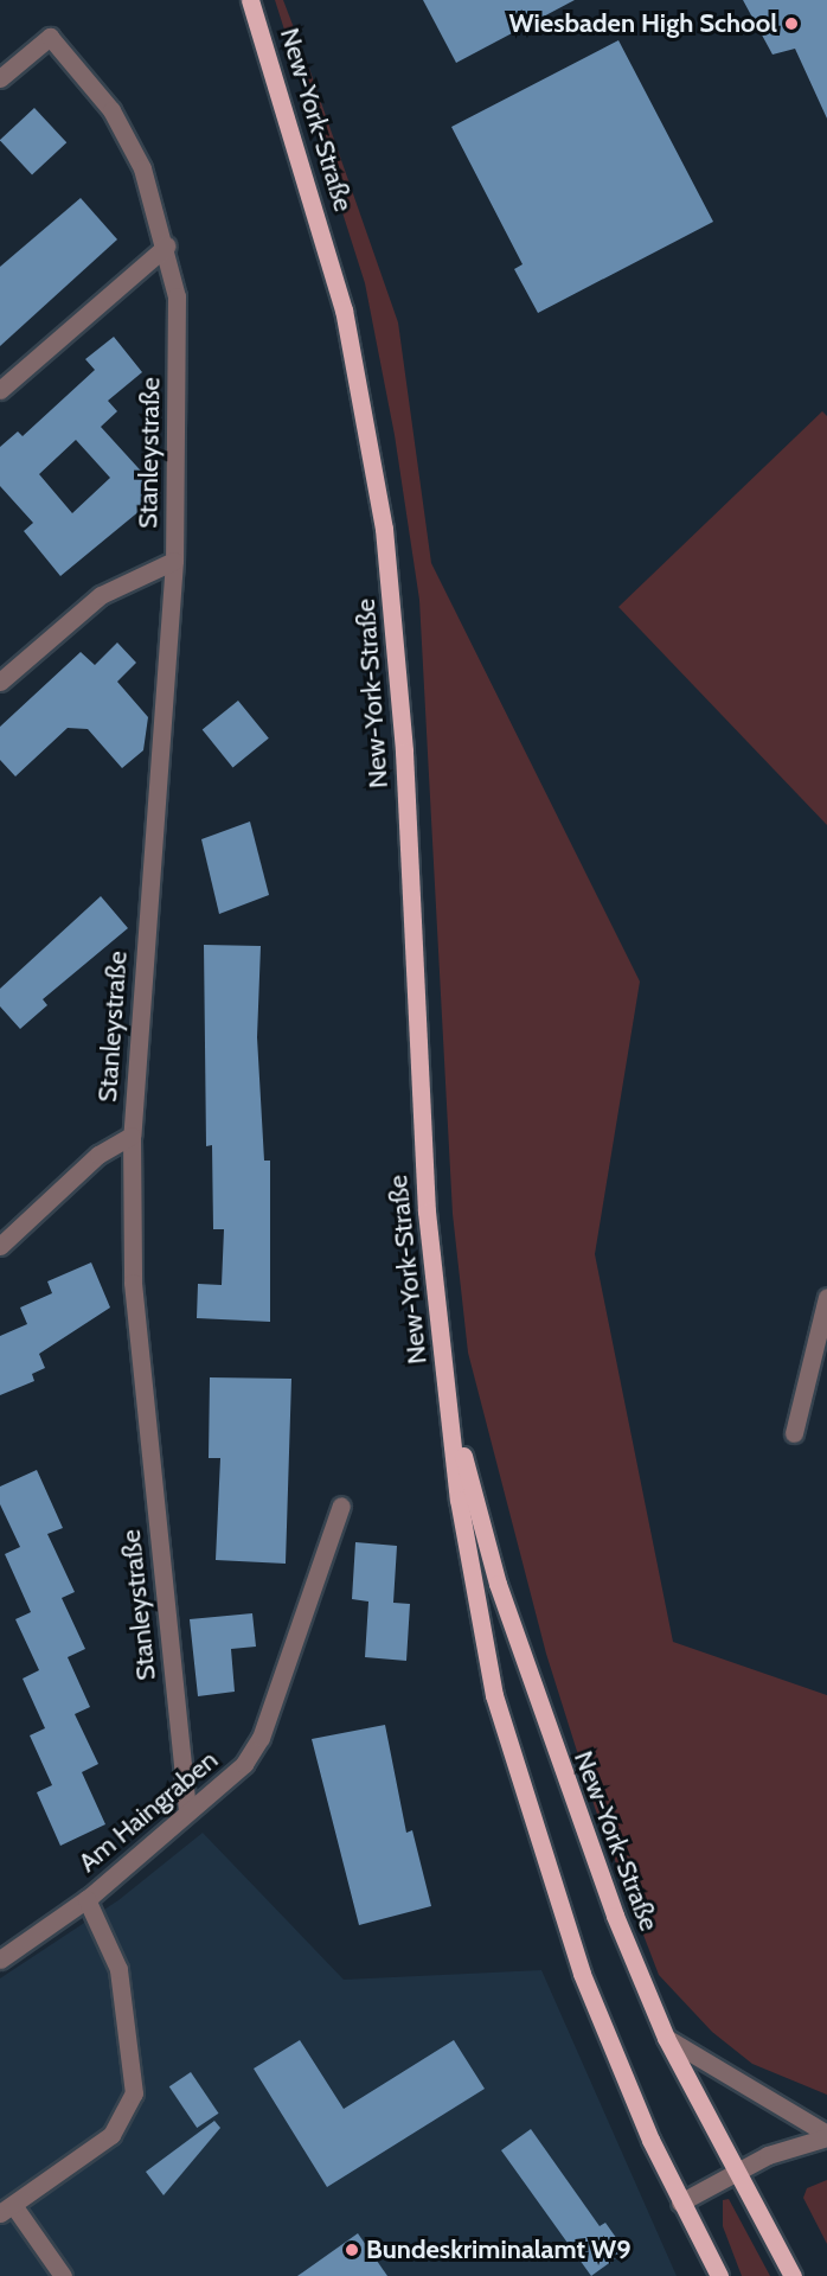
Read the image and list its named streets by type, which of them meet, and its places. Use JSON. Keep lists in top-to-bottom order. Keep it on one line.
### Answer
{"streets":{"main road":["New-York-Straße"],"street":["Stanleystraße","Am Haingraben"]},"crossings":[["Stanleystraße","Am Haingraben"]],"places":["Wiesbaden High School","Bundeskriminalamt W9"]}
